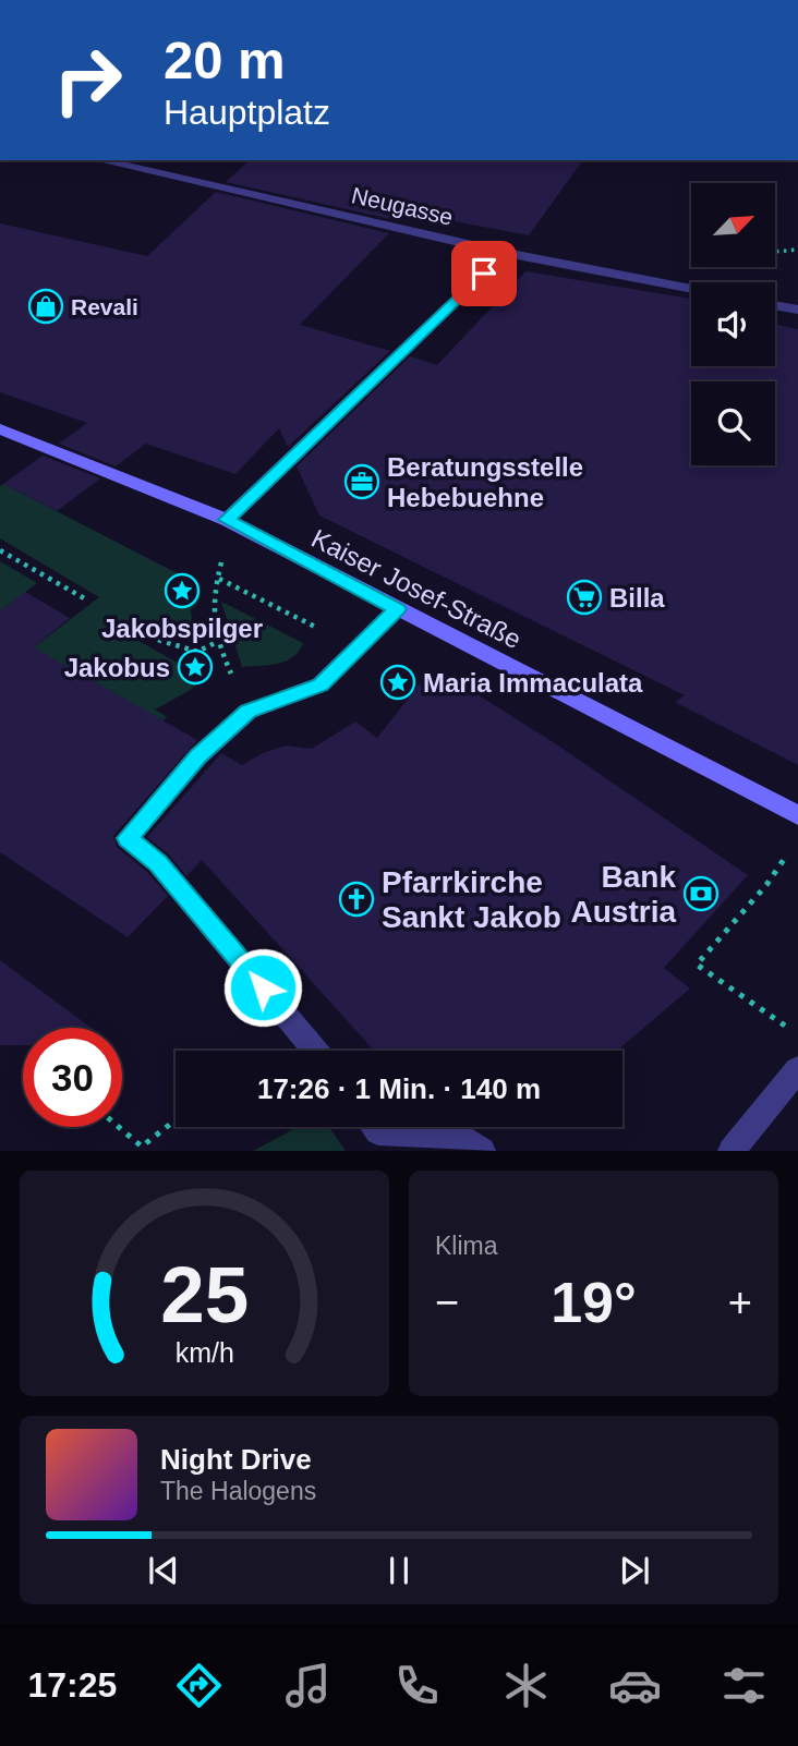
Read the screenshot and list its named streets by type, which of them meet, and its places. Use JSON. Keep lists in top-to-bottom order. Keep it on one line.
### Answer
{"streets":{"main road":["Kaiser Josef-Straße"],"street":["Neugasse"]},"places":{"shop":["Revali"],"office":["Beratungsstelle Hebebuehne"],"place":["Jakobspilger","Jakobus","Maria Immaculata"],"supermarket":["Billa"],"bank":["Bank Austria"],"church":["Pfarrkirche Sankt Jakob"]},"north":"top right","page":{"turn":["20 m","Hauptplatz"],"limit":"30","trip":"17:26 · 1 Min. · 140 m","tile":"Klima","heat":["−","19°","+"],"song":["Night Drive","The Halogens"],"tabs":"17:25","gauge":["25","km/h"]}}
